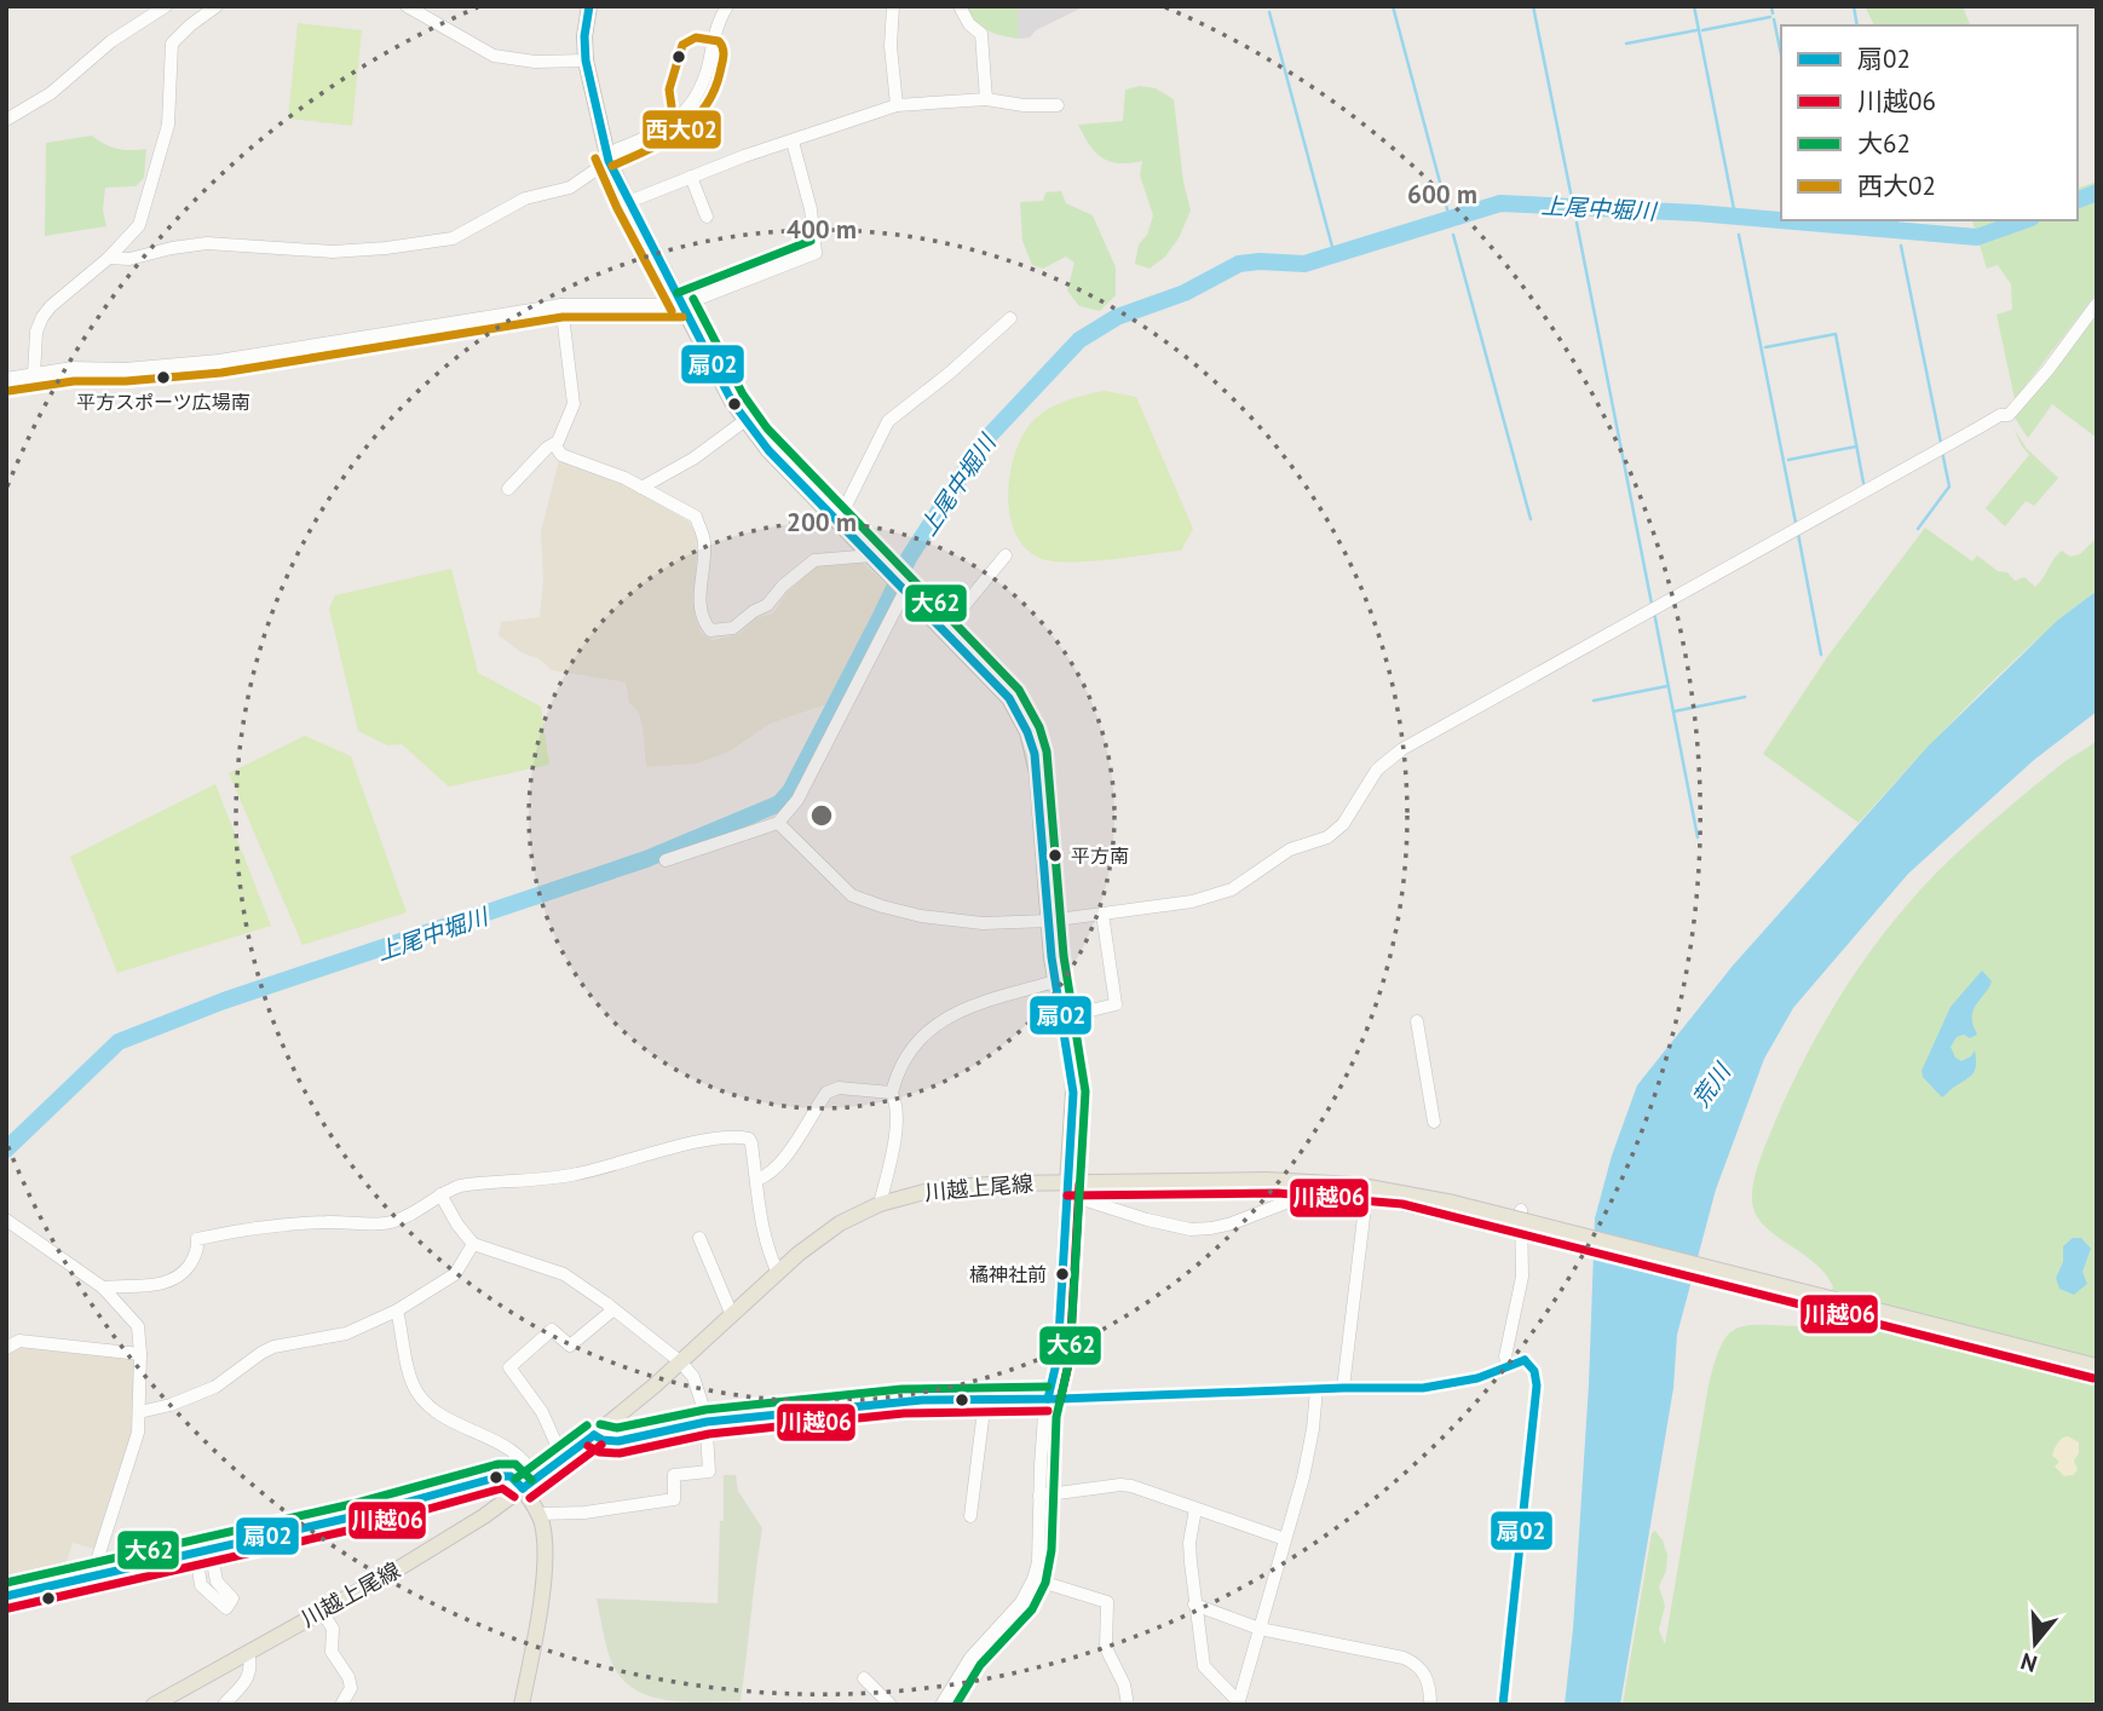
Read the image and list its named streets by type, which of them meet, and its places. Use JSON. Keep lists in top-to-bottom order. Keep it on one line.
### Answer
{"streets":{"main road":["川越上尾線"]},"water":["上尾中堀川","荒川"],"places":["平方スポーツ広場南","平方南","橘神社前"],"lines":["transit line 扇02","transit line 西大02","transit line 大62","transit line 川越06"],"legend":["扇02","川越06","大62","西大02"],"north":"bottom","rings":["600 m","400 m","200 m"]}
